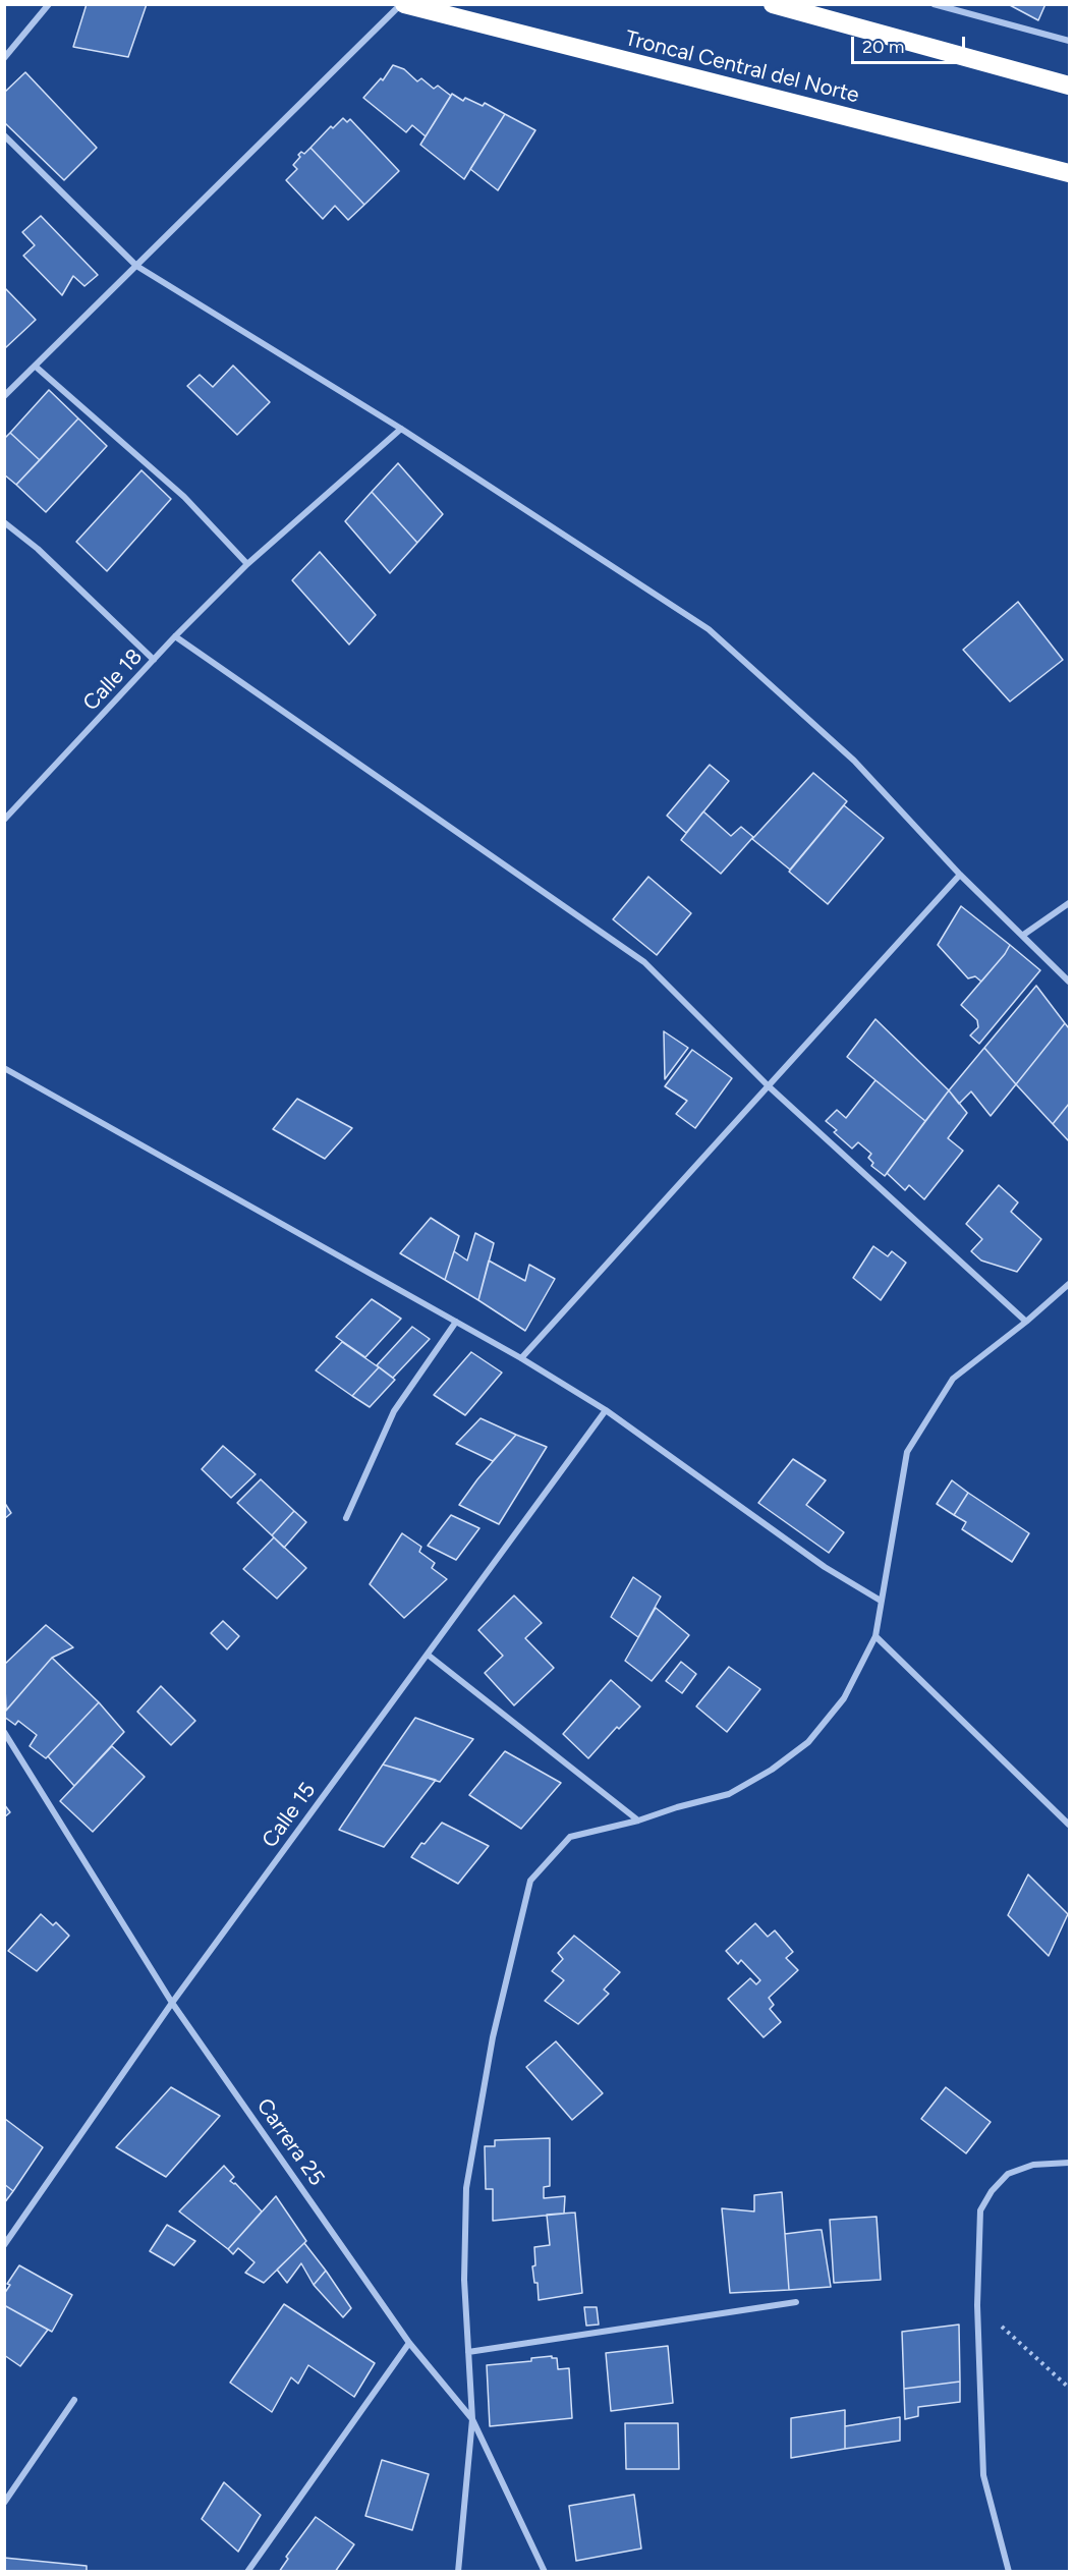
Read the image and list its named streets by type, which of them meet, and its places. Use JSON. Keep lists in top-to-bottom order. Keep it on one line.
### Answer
{"streets":{"highway":["Troncal Central del Norte"],"street":["Calle 18","Calle 15","Carrera 25"]},"crossings":[["Calle 15","Carrera 25"]],"scale_bar":"20 m"}
